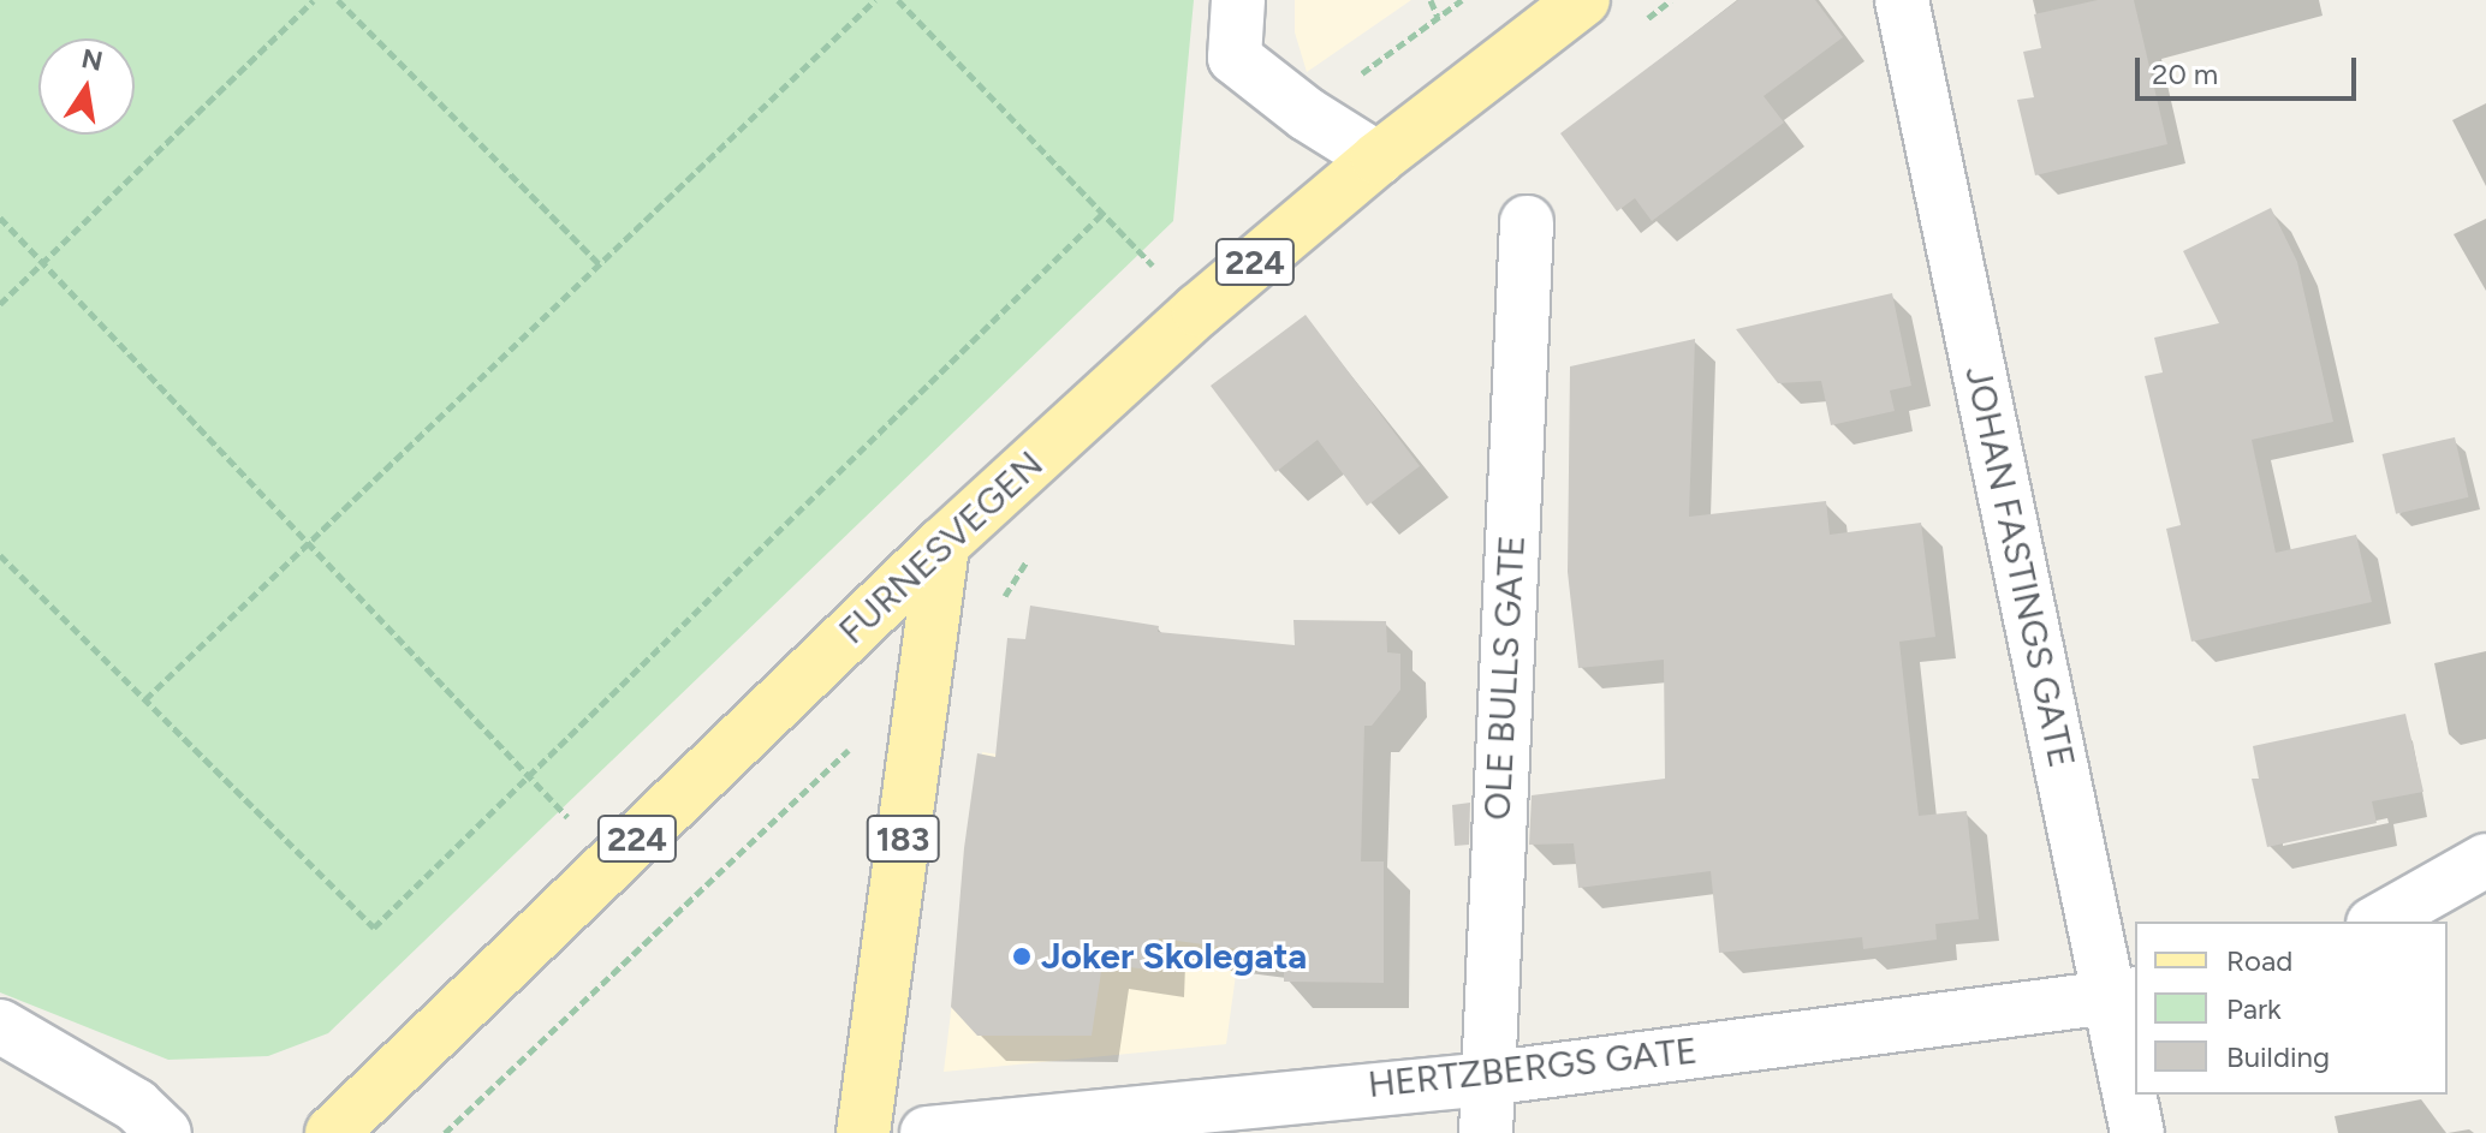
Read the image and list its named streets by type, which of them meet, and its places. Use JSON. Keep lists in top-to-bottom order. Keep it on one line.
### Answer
{"streets":{"main road":["224","FURNESVEGEN","183"],"street":["JOHAN FASTINGS GATE","OLE BULLS GATE","HERTZBERGS GATE"]},"crossings":[["FURNESVEGEN","183"],["JOHAN FASTINGS GATE","HERTZBERGS GATE"],["OLE BULLS GATE","HERTZBERGS GATE"]],"places":["Joker Skolegata"],"legend":["Road","Park","Building"],"scale_bar":"20 m","north":"top"}
